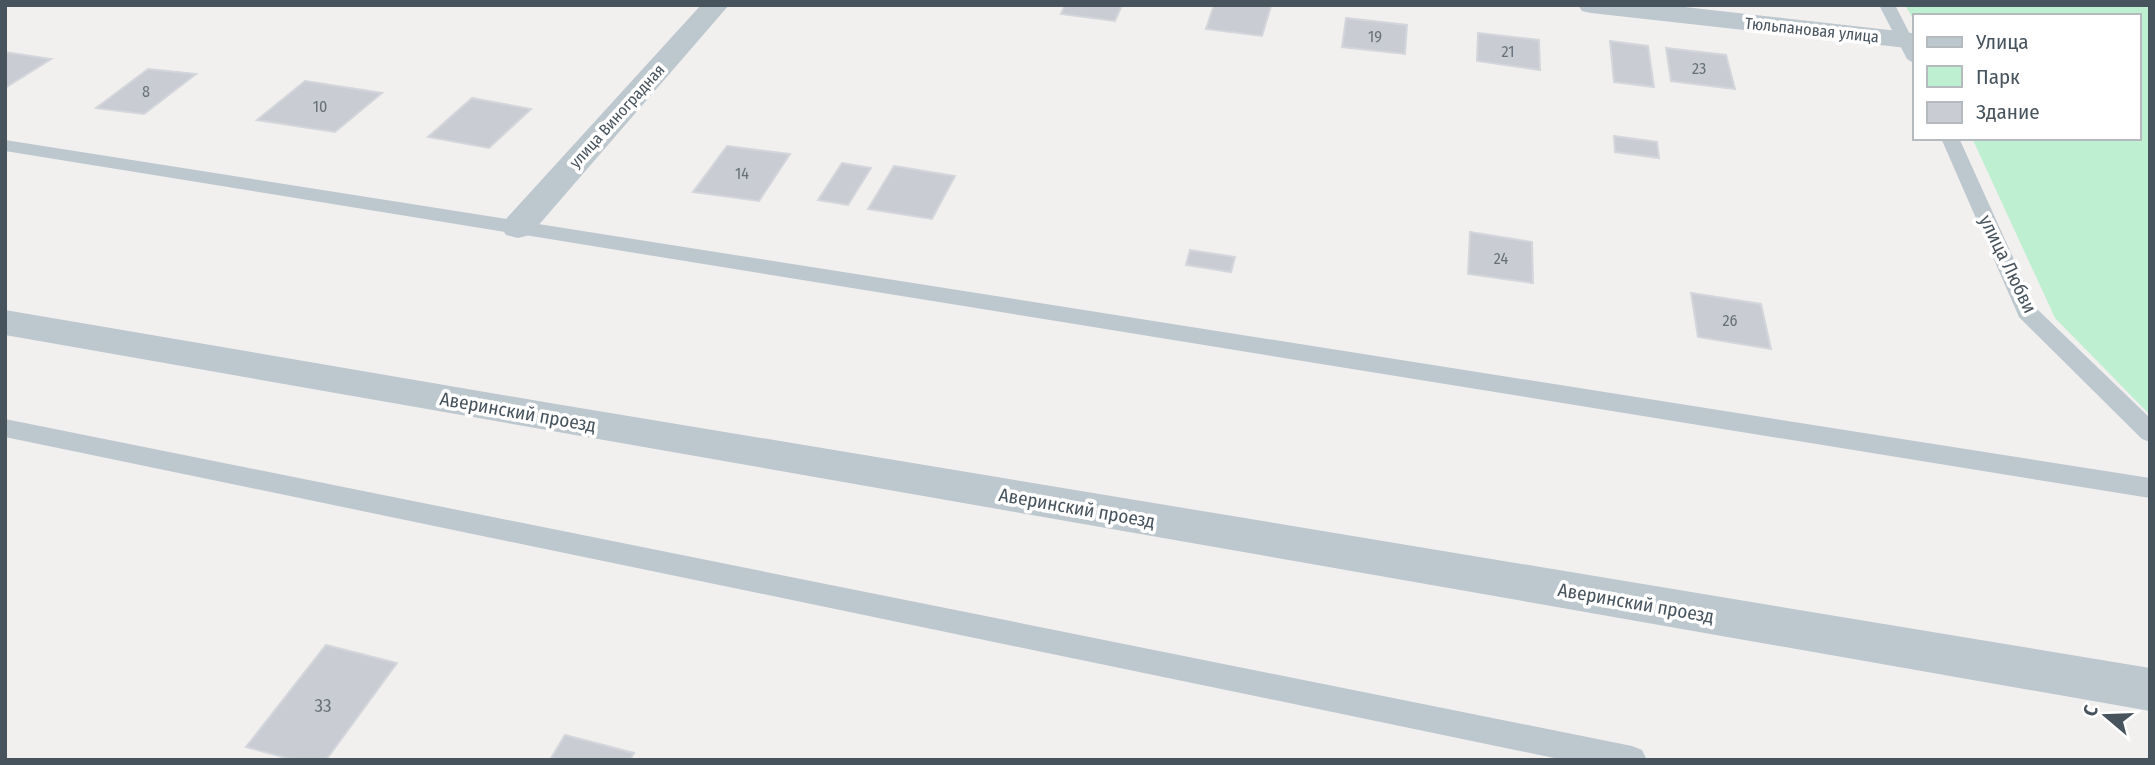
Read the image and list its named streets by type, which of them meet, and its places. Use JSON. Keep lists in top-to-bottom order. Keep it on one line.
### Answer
{"streets":{"street":["Тюльпановая улица","улица Виноградная","Аверинский проезд"],"lane":["улица Любви"]},"house_numbers":["19","21","23","8","10","14","24","26","33"],"legend":["Улица","Парк","Здание"],"north":"left"}
